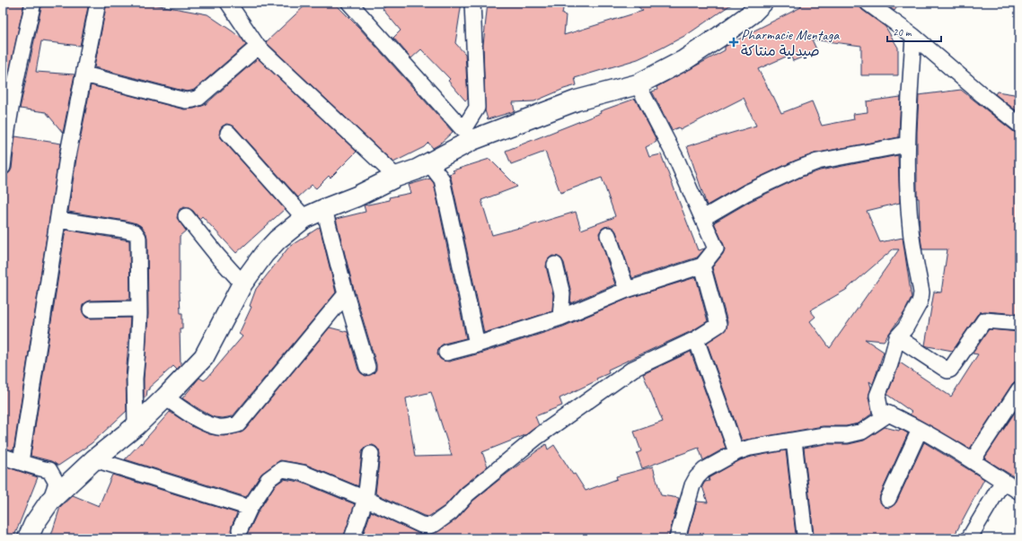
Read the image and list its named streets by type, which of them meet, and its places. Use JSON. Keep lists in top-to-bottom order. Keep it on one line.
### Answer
{"places":{"health":["Pharmacie Mentaga صيدلية منتاكة"]},"scale_bar":"20 m"}
